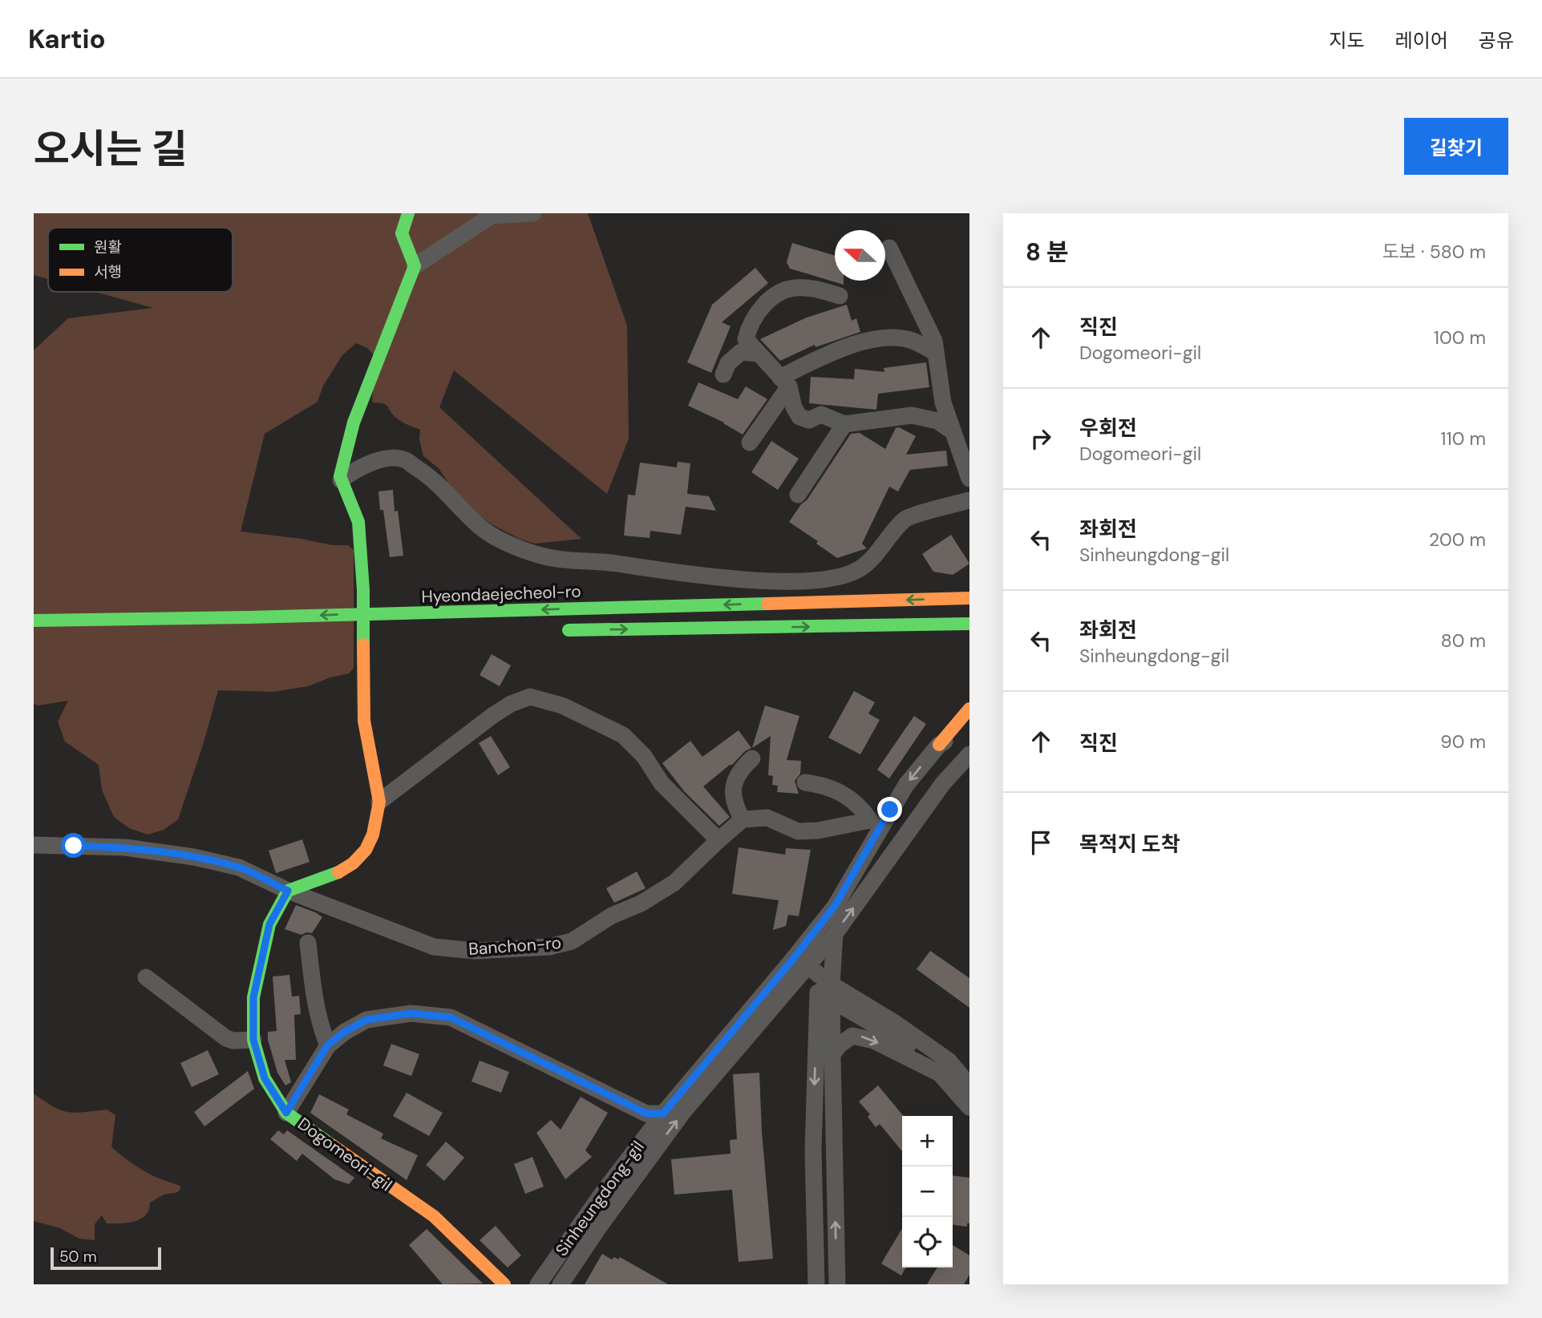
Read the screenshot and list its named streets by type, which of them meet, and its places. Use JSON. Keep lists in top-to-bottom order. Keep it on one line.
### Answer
{"streets":{"main road":["Hyeondaejecheol-ro","Dogomeori-gil"],"street":["Banchon-ro","Sinheungdong-gil"]},"crossings":[["Banchon-ro","Dogomeori-gil"]],"legend":["원활","서행"],"scale_bar":"50 m","north":"left","page":{"header":"Kartio","nav":["지도","레이어","공유"],"title":"오시는 길","buttons":"길찾기","heading":["8 분","도보 · 580 m"],"list":[["직진","Dogomeori-gil","100 m"],["우회전","Dogomeori-gil","110 m"],["좌회전","Sinheungdong-gil","200 m"],["좌회전","Sinheungdong-gil","80 m"],["직진","90 m"],"목적지 도착"],"map_buttons":["+","−"],"scale":"50 m"}}
